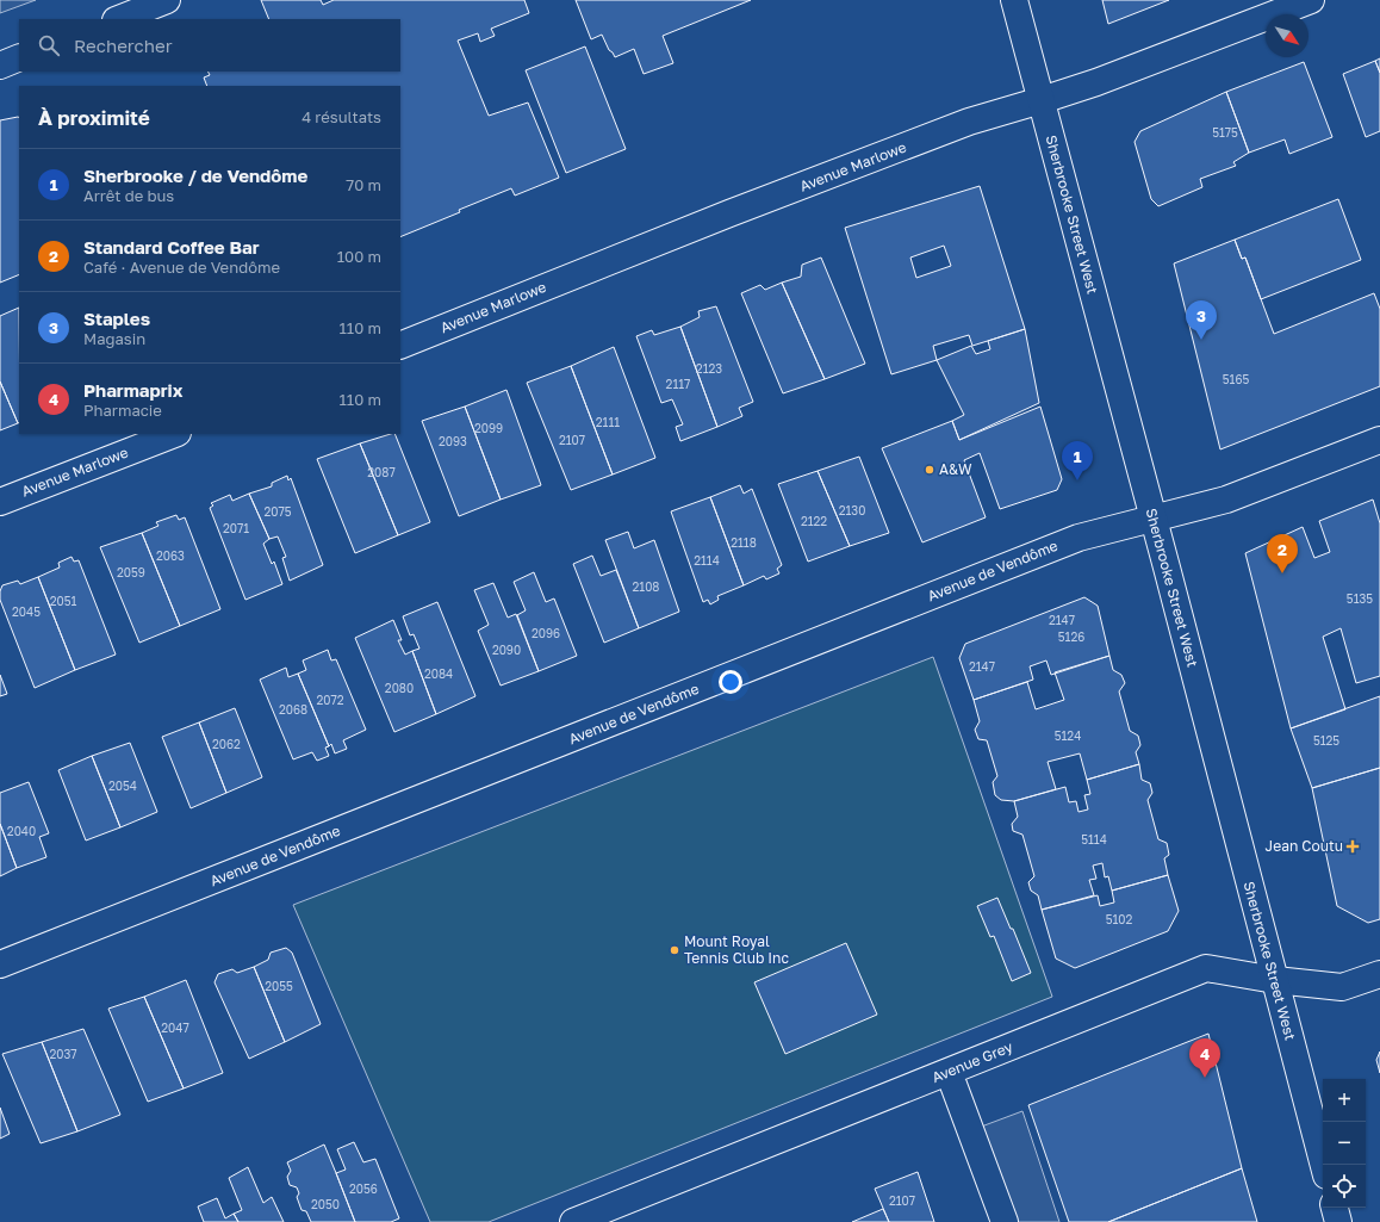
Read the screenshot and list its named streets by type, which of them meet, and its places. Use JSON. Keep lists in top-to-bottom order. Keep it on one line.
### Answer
{"streets":{"street":["Avenue Marlowe","Sherbrooke Street West","Avenue de Vendôme","Avenue Grey"]},"crossings":[["Avenue Marlowe","Sherbrooke Street West"],["Sherbrooke Street West","Avenue de Vendôme"],["Sherbrooke Street West","Avenue Grey"]],"places":{"other":["A&W","Mount Royal Tennis Club Inc"],"health":["Jean Coutu"]},"house_numbers":["5175","2123","5165","2117","2111","2099","2107","2093","2087","2130","2075","2122","2071","2118","2063","2114","2059","2108","5135","2051","2045","2147","2096","5126","2090","2147","2084","2080","2072","2068","5124","5125","2062","2054","2040","5114","5102","2055","2047","2037","2056","2107","2050"],"north":"bottom right","page":{"search":"Rechercher","heading":["À proximité","4 résultats"],"list":[{"mark":"1","name":"Sherbrooke / de Vendôme","note":"Arrêt de bus","value":"70 m"},{"mark":"2","name":"Standard Coffee Bar","note":"Café · Avenue de Vendôme","value":"100 m"},{"mark":"3","name":"Staples","note":"Magasin","value":"110 m"},{"mark":"4","name":"Pharmaprix","note":"Pharmacie","value":"110 m"}],"pins":["3","1","2","4"],"map_buttons":["+","−"]}}
